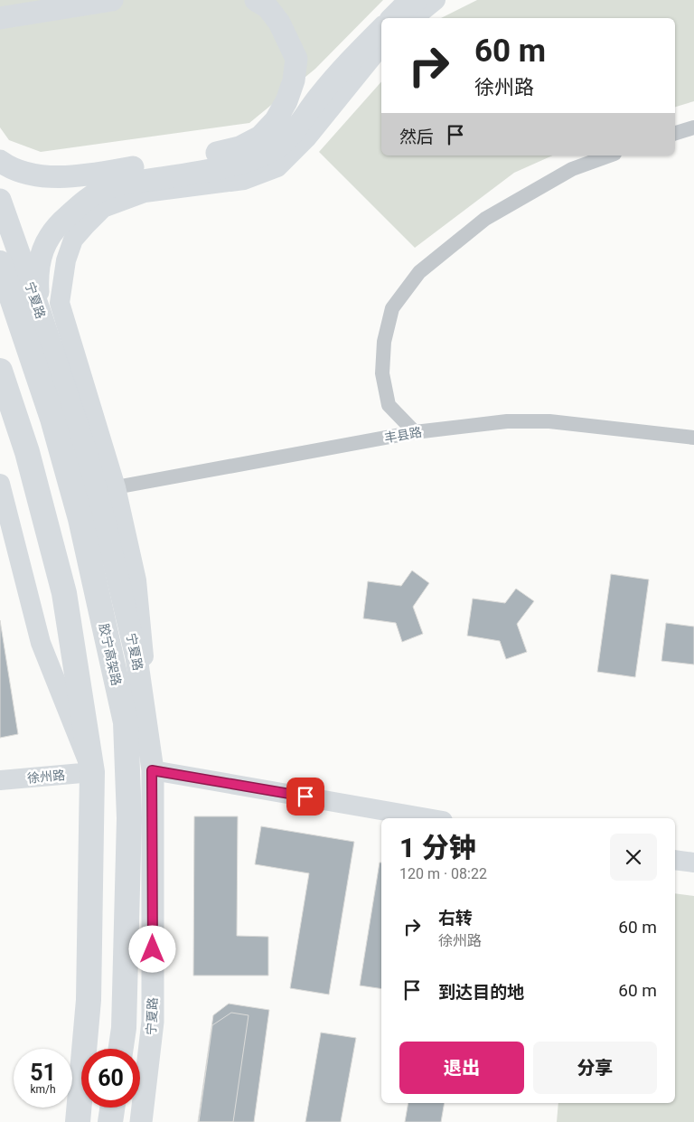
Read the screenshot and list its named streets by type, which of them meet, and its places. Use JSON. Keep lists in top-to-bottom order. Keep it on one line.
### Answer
{"streets":{"highway":["胶宁高架路"],"main road":["宁夏路"],"street":["丰县路","徐州路"]},"crossings":[["宁夏路","胶宁高架路"]],"page":{"turn":["60 m","徐州路"],"then":"然后","heading":["1 分钟","120 m · 08:22"],"list":[{"name":"右转","note":"徐州路","value":"60 m"},{"name":"到达目的地","value":"60 m"}],"buttons":["退出","分享"],"speed":"51 km/h","limit":"60"}}
